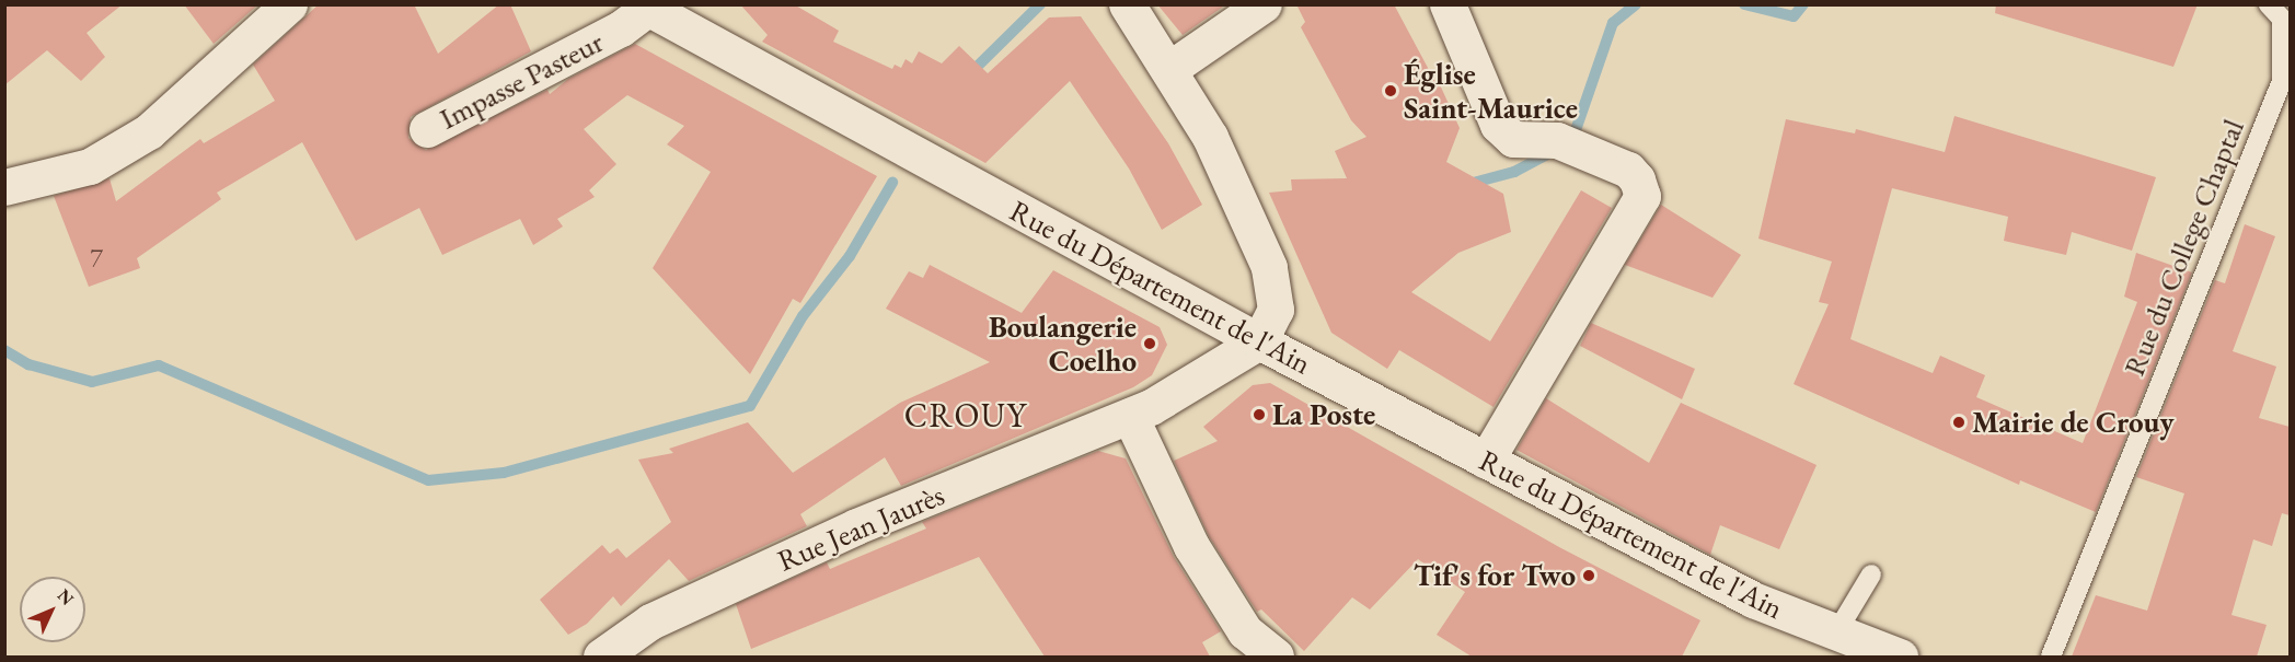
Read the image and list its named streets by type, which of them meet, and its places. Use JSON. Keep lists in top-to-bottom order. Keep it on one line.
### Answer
{"streets":{"street":["Impasse Pasteur","Rue du Département de l'Ain","Rue Jean Jaurès"],"lane":["Rue du College Chaptal"]},"crossings":[["Impasse Pasteur","Rue du Département de l'Ain"],["Rue du Département de l'Ain","Rue Jean Jaurès"]],"districts":["CROUY"],"places":["Église Saint-Maurice","Boulangerie Coelho","La Poste","Mairie de Crouy","Tif's for Two"],"house_numbers":["7"],"north":"top right"}
